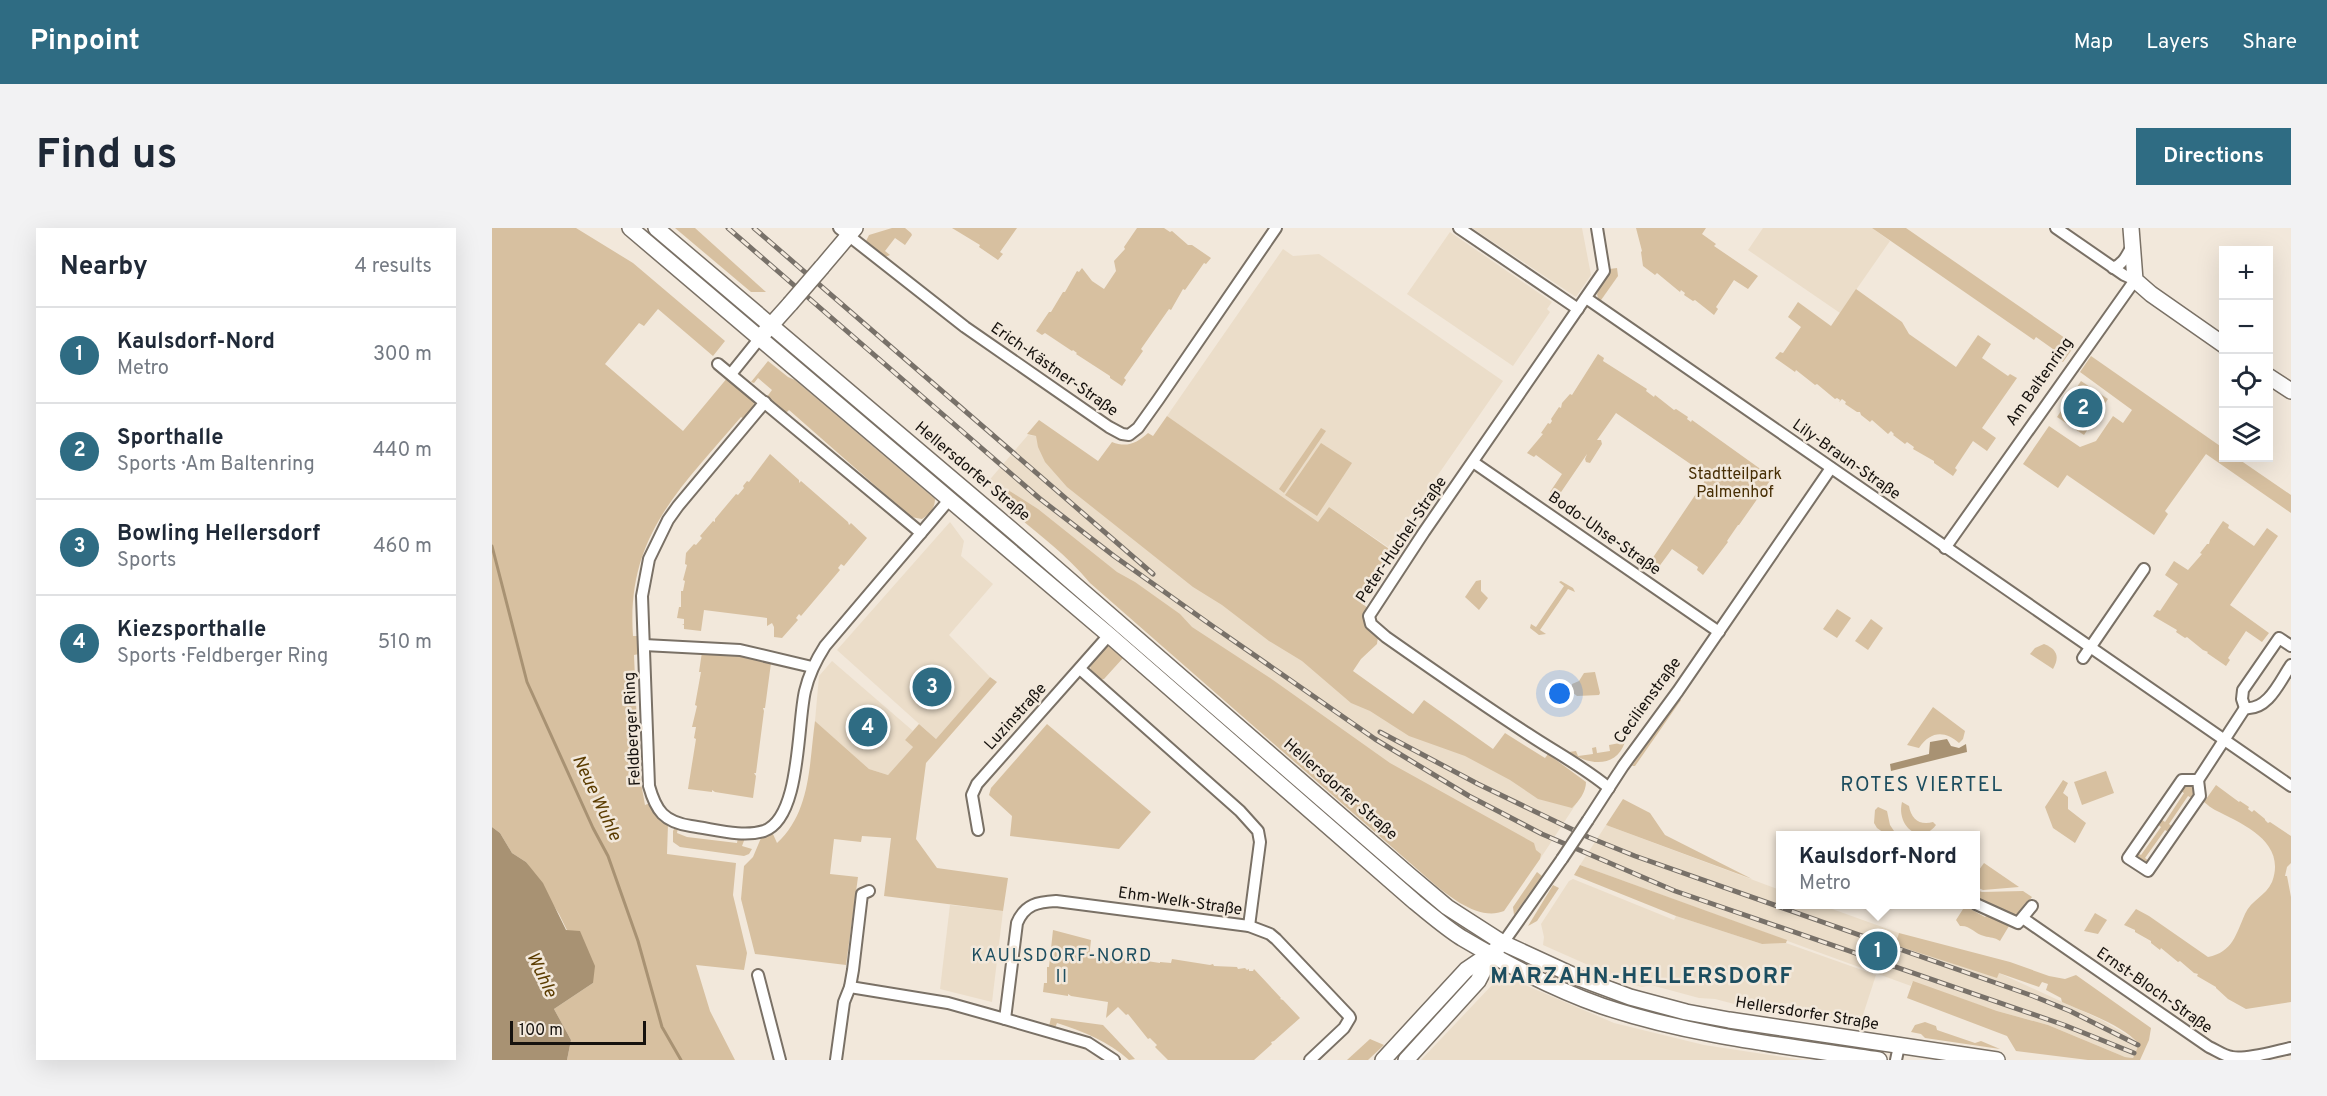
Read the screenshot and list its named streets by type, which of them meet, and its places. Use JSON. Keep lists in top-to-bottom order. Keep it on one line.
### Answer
{"streets":{"main road":["Hellersdorfer Straße","Cecilienstraße"],"street":["Erich-Kästner-Straße","Am Baltenring","Lily-Braun-Straße","Bodo-Uhse-Straße","Peter-Huchel-Straße","Luzinstraße","Feldberger Ring","Ehm-Welk-Straße","Ernst-Bloch-Straße"]},"crossings":[["Am Baltenring","Lily-Braun-Straße"],["Lily-Braun-Straße","Peter-Huchel-Straße"],["Lily-Braun-Straße","Cecilienstraße"],["Hellersdorfer Straße","Cecilienstraße"],["Hellersdorfer Straße","Luzinstraße"],["Hellersdorfer Straße","Feldberger Ring"],["Bodo-Uhse-Straße","Peter-Huchel-Straße"],["Bodo-Uhse-Straße","Cecilienstraße"],["Peter-Huchel-Straße","Cecilienstraße"]],"districts":["ROTES VIERTEL","KAULSDORF-NORD II","MARZAHN-HELLERSDORF"],"water":["Neue Wuhle","Wuhle"],"parks":["Stadtteilpark Palmenhof"],"scale_bar":"100 m","page":{"header":"Pinpoint","nav":["Map","Layers","Share"],"buttons":"Directions","title":"Find us","heading":["Nearby","4 results"],"map_buttons":["+","−"],"list":[{"mark":"1","name":"Kaulsdorf-Nord","note":"Metro","value":"300 m"},{"mark":"2","name":"Sporthalle","note":"Sports · Am Baltenring","value":"440 m"},{"mark":"3","name":"Bowling Hellersdorf","note":"Sports","value":"460 m"},{"mark":"4","name":"Kiezsporthalle","note":"Sports · Feldberger Ring","value":"510 m"}],"pins":["2","3","4","1"],"popup":["Kaulsdorf-Nord","Metro"],"scale":"100 m"}}
